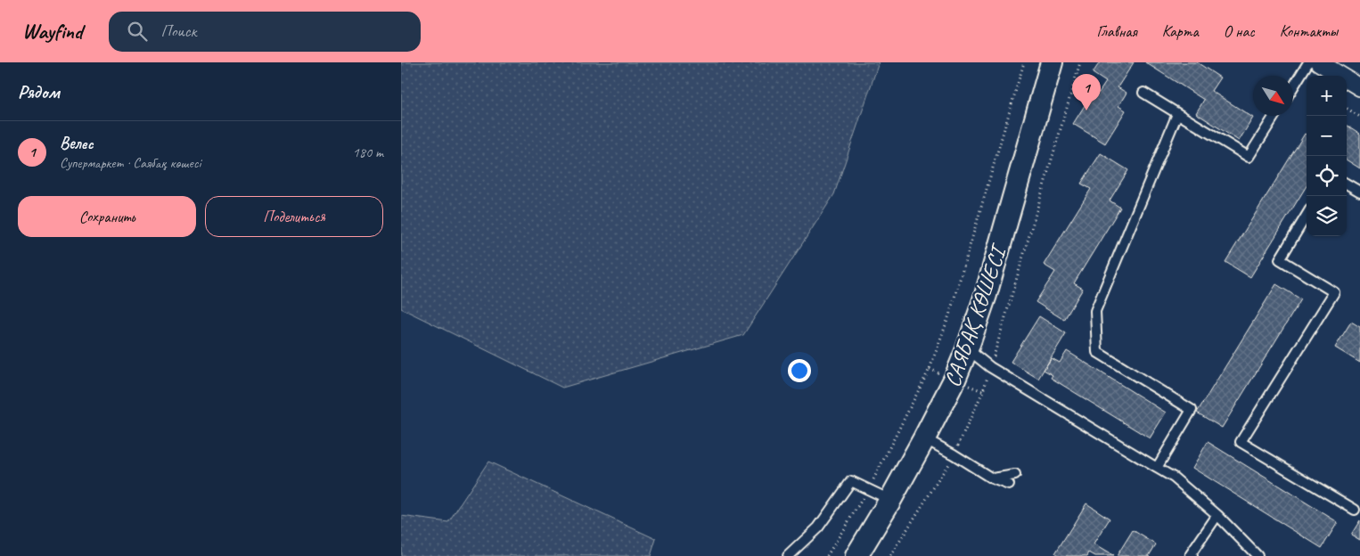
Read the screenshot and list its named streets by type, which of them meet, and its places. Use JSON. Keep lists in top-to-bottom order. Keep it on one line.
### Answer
{"streets":{"street":["САЯБАҚ КӨШЕСІ"]},"north":"bottom right","page":{"header":"Wayfind","search":"Поиск","nav":["Главная","Карта","О нас","Контакты"],"heading":"Рядом","pins":"1","map_buttons":["+","−"],"list":[{"mark":"1","name":"Велес","note":"Супермаркет · Саябақ көшесі","value":"180 m"}],"buttons":["Сохранить","Поделиться"]}}
